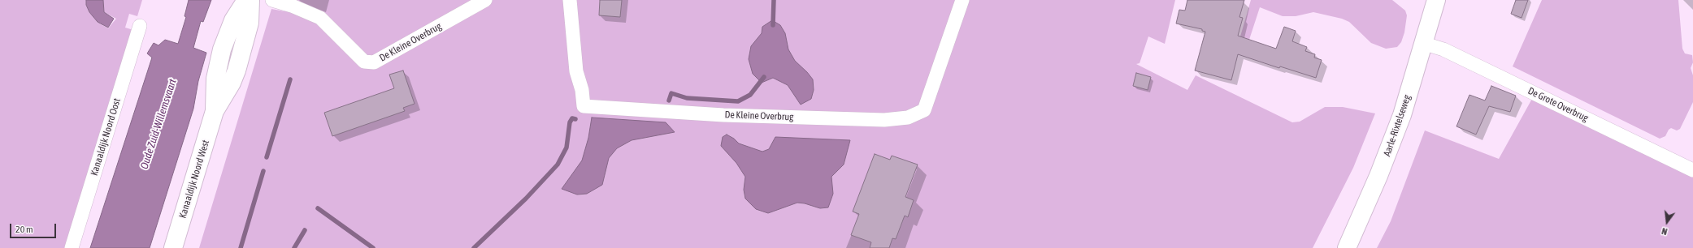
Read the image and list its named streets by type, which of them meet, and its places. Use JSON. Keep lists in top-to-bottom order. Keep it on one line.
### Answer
{"streets":{"main road":["Aarle-Rixtelseweg","Kanaaldijk Noord West"],"street":["De Kleine Overbrug","De Grote Overbrug","Kanaaldijk Noord Oost"]},"crossings":[["De Grote Overbrug","Aarle-Rixtelseweg"]],"water":["Oude Zuid-Willemsvaart"],"scale_bar":"20 m","north":"bottom"}
